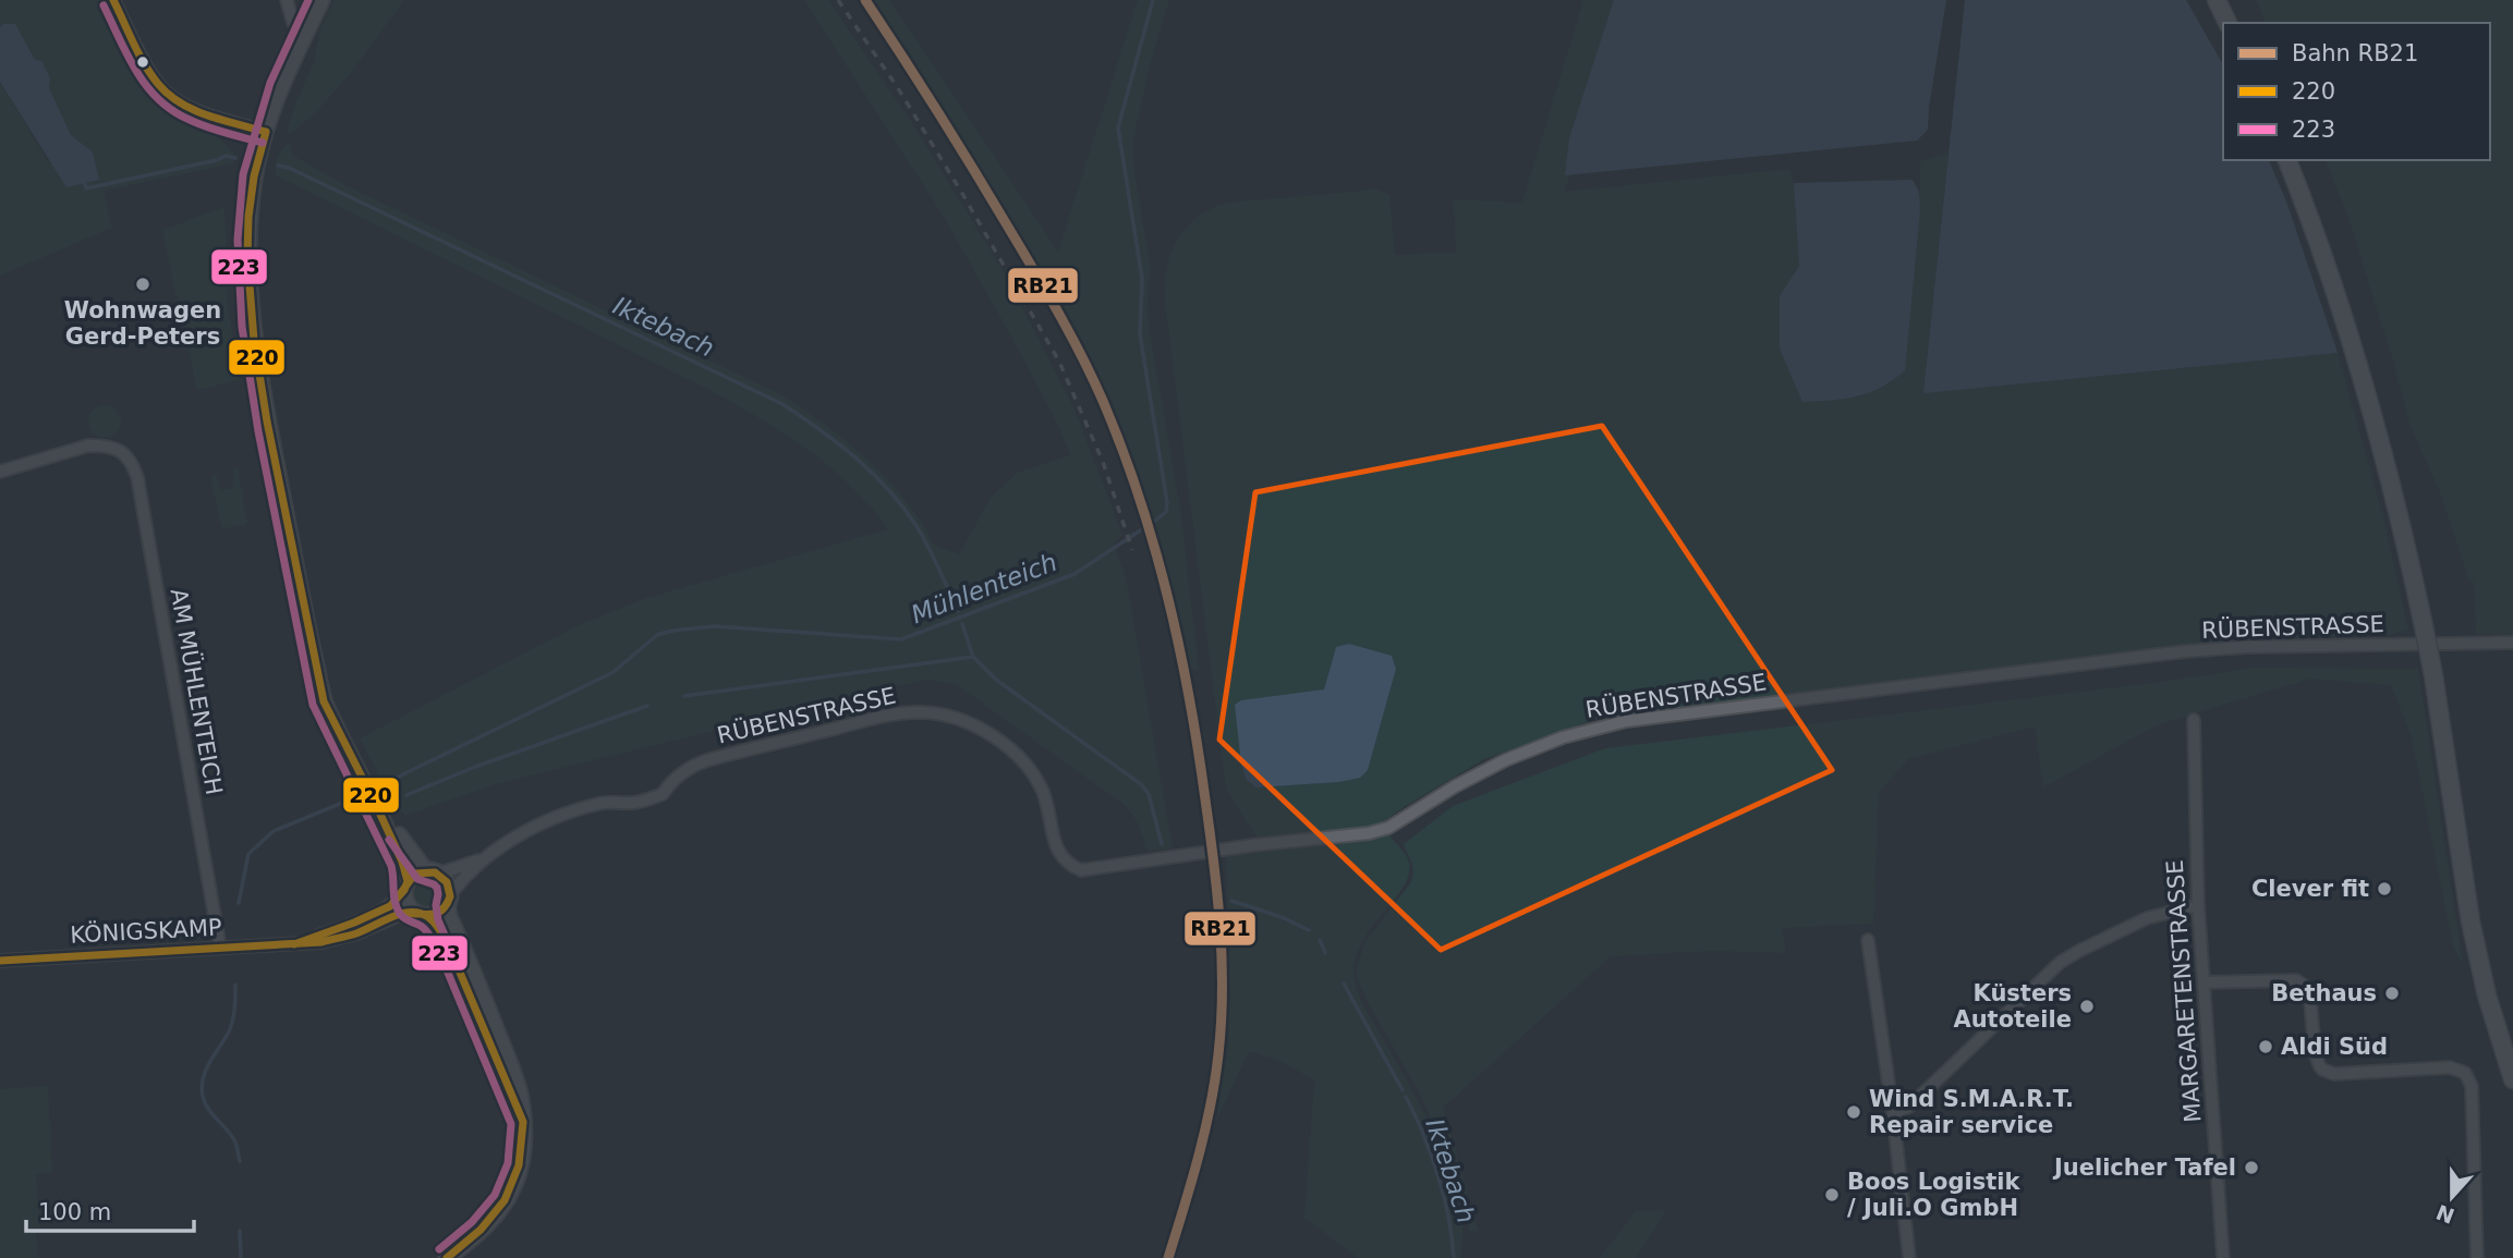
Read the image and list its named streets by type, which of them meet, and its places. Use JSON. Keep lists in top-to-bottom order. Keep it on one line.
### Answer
{"streets":{"street":["RÜBENSTRASSE","AM MÜHLENTEICH","KÖNIGSKAMP","MARGARETENSTRASSE"]},"crossings":[["RÜBENSTRASSE","KÖNIGSKAMP"],["AM MÜHLENTEICH","KÖNIGSKAMP"]],"water":["Iktebach","Mühlenteich"],"places":["Wohnwagen Gerd-Peters","Clever fit","Bethaus","Küsters Autoteile","Aldi Süd","Wind S.M.A.R.T. Repair service","Juelicher Tafel","Boos Logistik / Juli.O GmbH"],"lines":["rail line RB21","transit line 220","transit line 223"],"legend":["Bahn RB21","220","223"],"scale_bar":"100 m","north":"bottom"}
